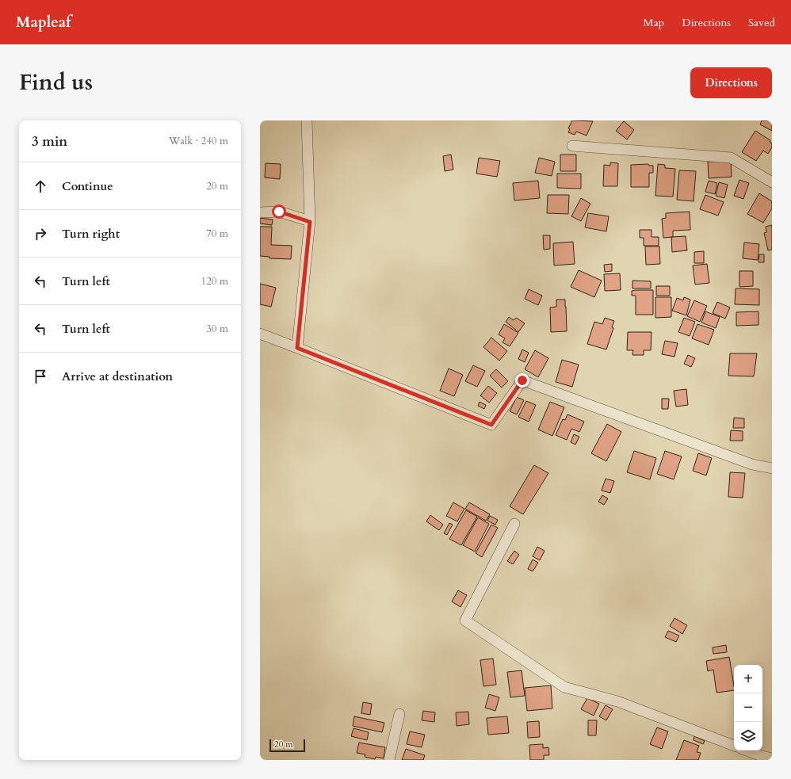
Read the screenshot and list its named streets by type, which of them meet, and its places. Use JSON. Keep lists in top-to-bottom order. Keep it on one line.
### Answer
{"scale_bar":"20 m","page":{"header":"Mapleaf","nav":["Map","Directions","Saved"],"title":"Find us","buttons":"Directions","heading":["3 min","Walk · 240 m"],"list":[["Continue","20 m"],["Turn right","70 m"],["Turn left","120 m"],["Turn left","30 m"],"Arrive at destination"],"map_buttons":["+","−"],"scale":"20 m"}}
